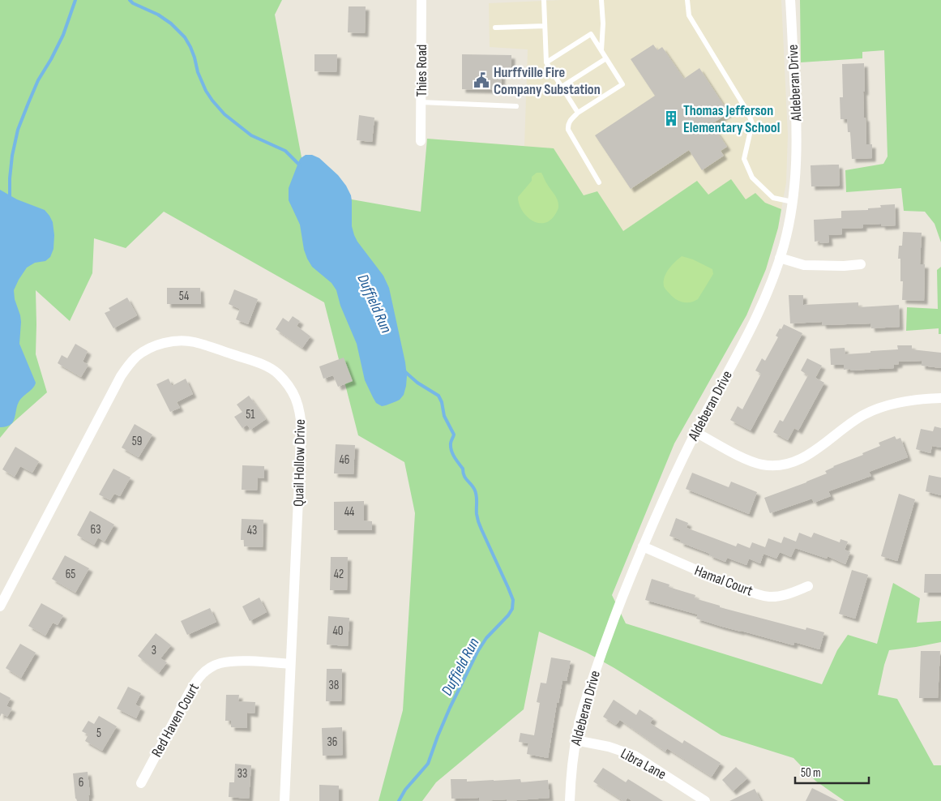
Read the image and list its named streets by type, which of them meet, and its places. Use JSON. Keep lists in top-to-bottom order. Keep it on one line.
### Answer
{"streets":{"street":["Thies Road","Aldeberan Drive","Quail Hollow Drive","Hamal Court","Red Haven Court","Libra Lane"]},"crossings":[["Aldeberan Drive","Hamal Court"],["Aldeberan Drive","Libra Lane"],["Quail Hollow Drive","Red Haven Court"]],"water":["Duffield Run"],"places":{"public building":["Hurffville Fire Company Substation"],"building":["Thomas Jefferson Elementary School"]},"house_numbers":["54","51","59","46","44","63","43","65","42","40","3","38","5","36","33","6"],"scale_bar":"50 m"}
